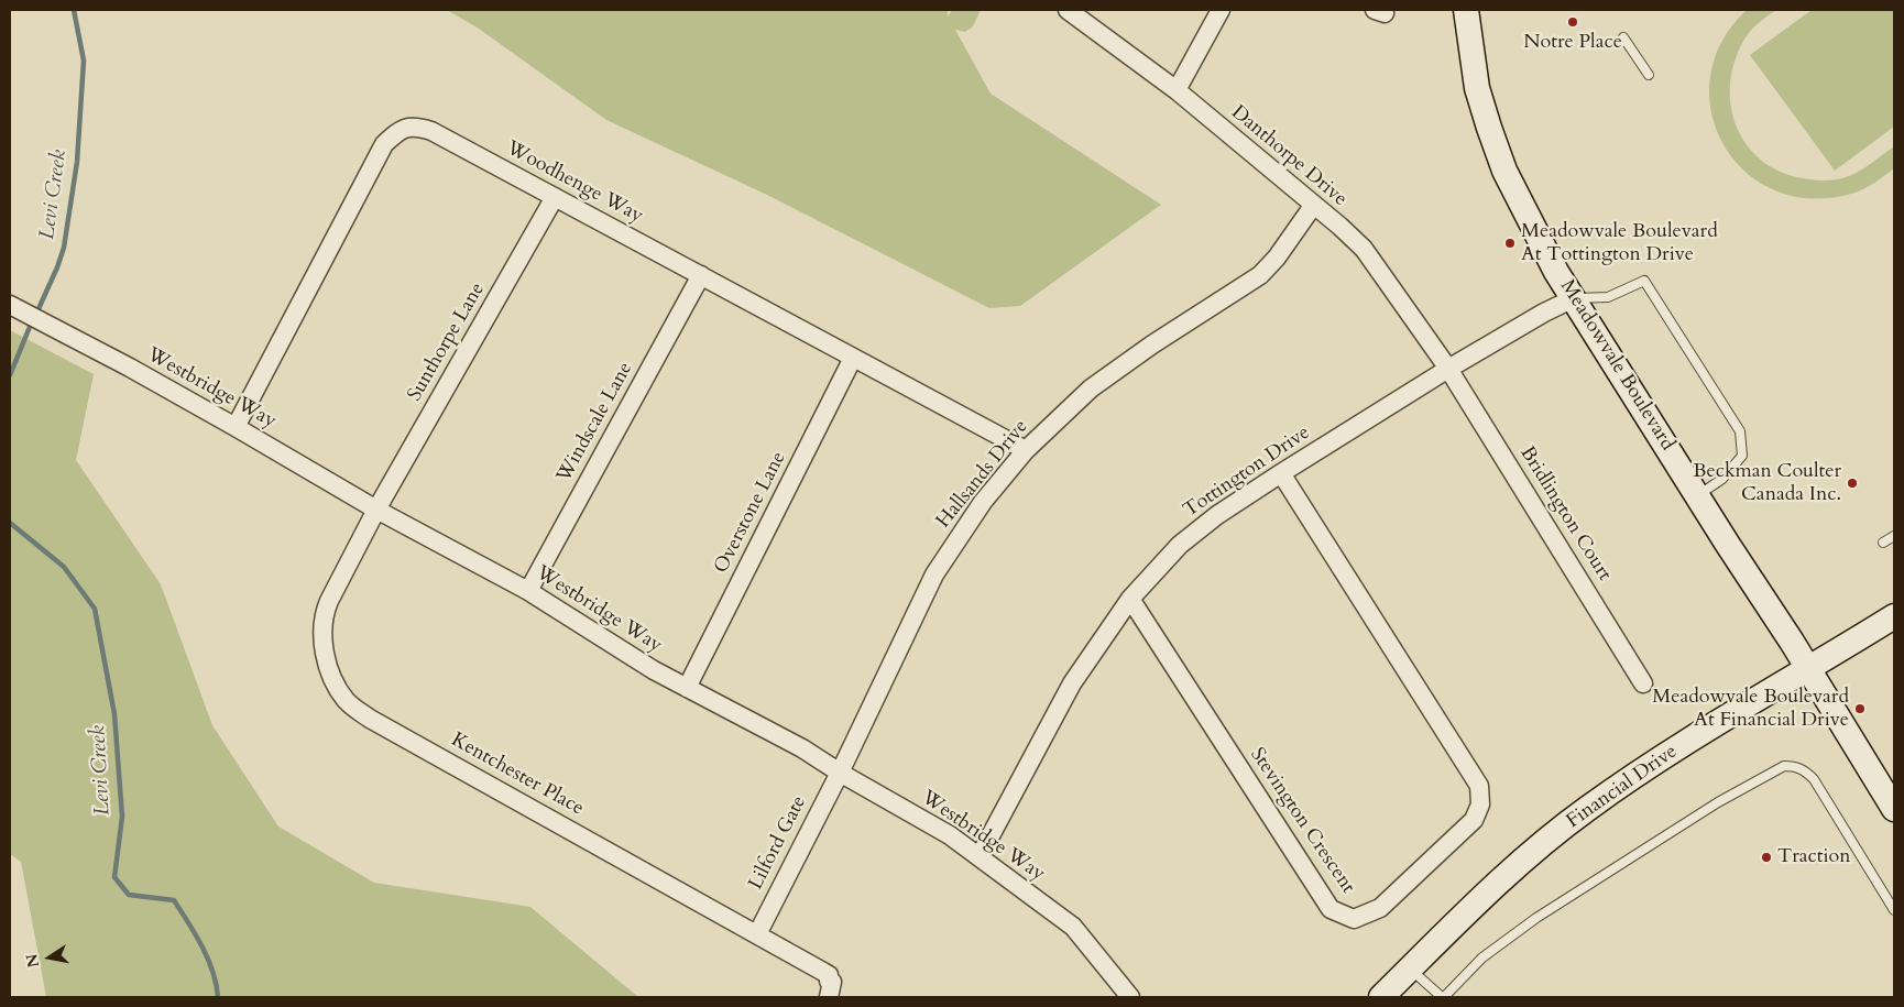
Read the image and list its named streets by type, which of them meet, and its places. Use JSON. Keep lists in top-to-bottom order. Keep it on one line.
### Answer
{"streets":{"main road":["Meadowvale Boulevard","Financial Drive"],"street":["Danthorpe Drive","Woodhenge Way","Sunthorpe Lane","Westbridge Way","Windscale Lane","Tottington Drive","Hallsands Drive","Overstone Lane","Bridlington Court","Kentchester Place","Stevington Crescent","Lilford Gate"]},"crossings":[["Danthorpe Drive","Tottington Drive"],["Danthorpe Drive","Hallsands Drive"],["Danthorpe Drive","Bridlington Court"],["Woodhenge Way","Sunthorpe Lane"],["Woodhenge Way","Westbridge Way"],["Woodhenge Way","Windscale Lane"],["Woodhenge Way","Hallsands Drive"],["Woodhenge Way","Overstone Lane"],["Sunthorpe Lane","Westbridge Way"],["Sunthorpe Lane","Kentchester Place"],["Meadowvale Boulevard","Tottington Drive"],["Meadowvale Boulevard","Financial Drive"],["Westbridge Way","Windscale Lane"],["Westbridge Way","Tottington Drive"],["Westbridge Way","Hallsands Drive"],["Westbridge Way","Overstone Lane"],["Westbridge Way","Kentchester Place"],["Westbridge Way","Lilford Gate"],["Tottington Drive","Bridlington Court"],["Tottington Drive","Stevington Crescent"],["Hallsands Drive","Lilford Gate"],["Kentchester Place","Lilford Gate"]],"water":["Levi Creek"],"places":["Notre Place","Meadowvale Boulevard At Tottington Drive","Beckman Coulter Canada Inc.","Meadowvale Boulevard At Financial Drive","Traction"],"north":"left"}
